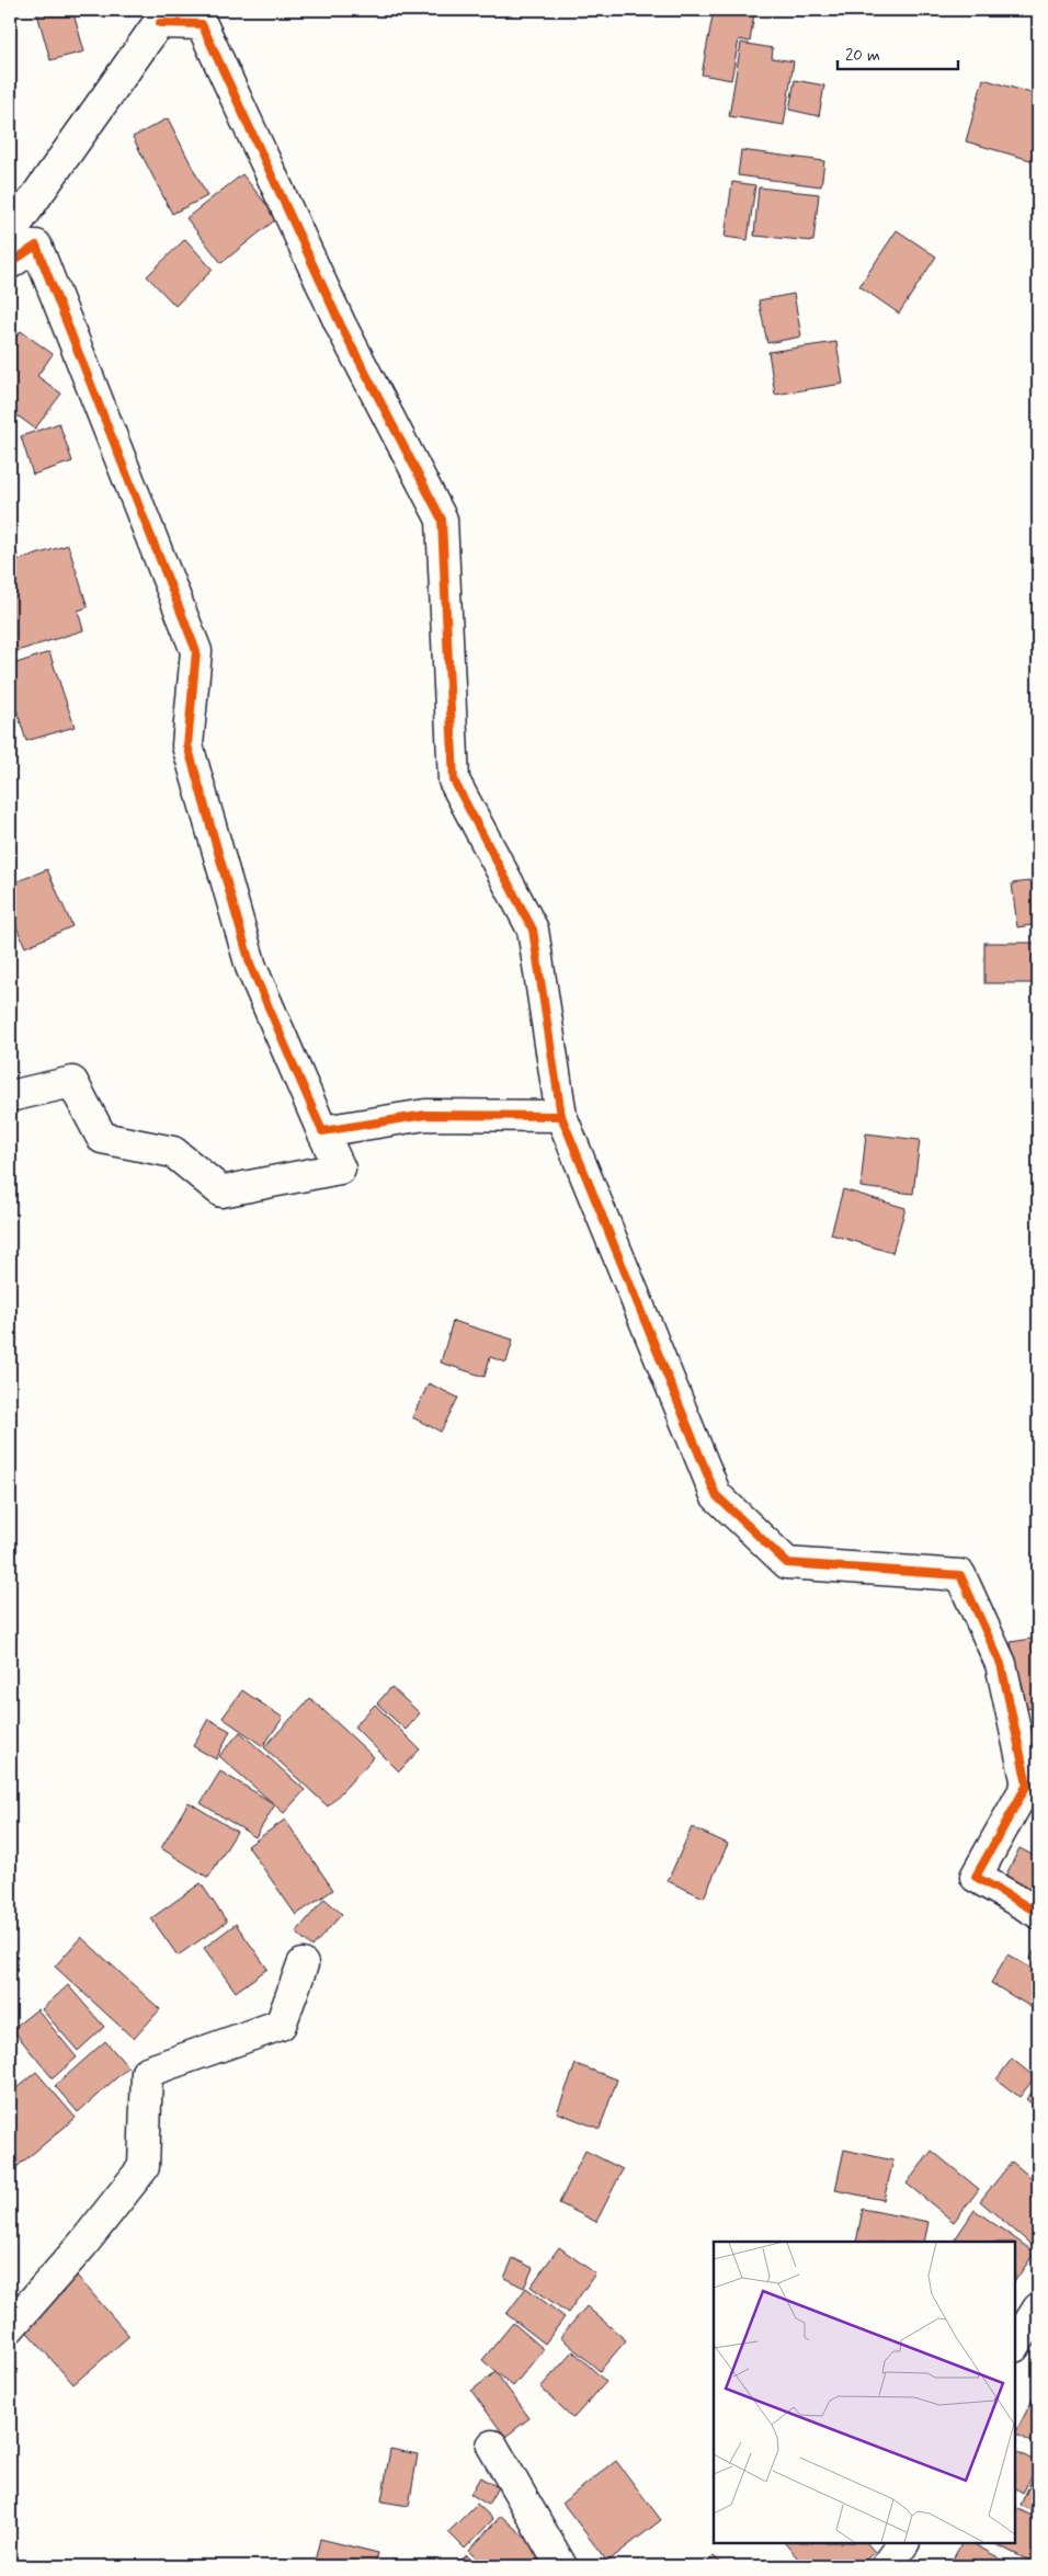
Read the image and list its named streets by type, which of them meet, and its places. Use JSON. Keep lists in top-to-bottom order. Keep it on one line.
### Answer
{"scale_bar":"20 m"}
